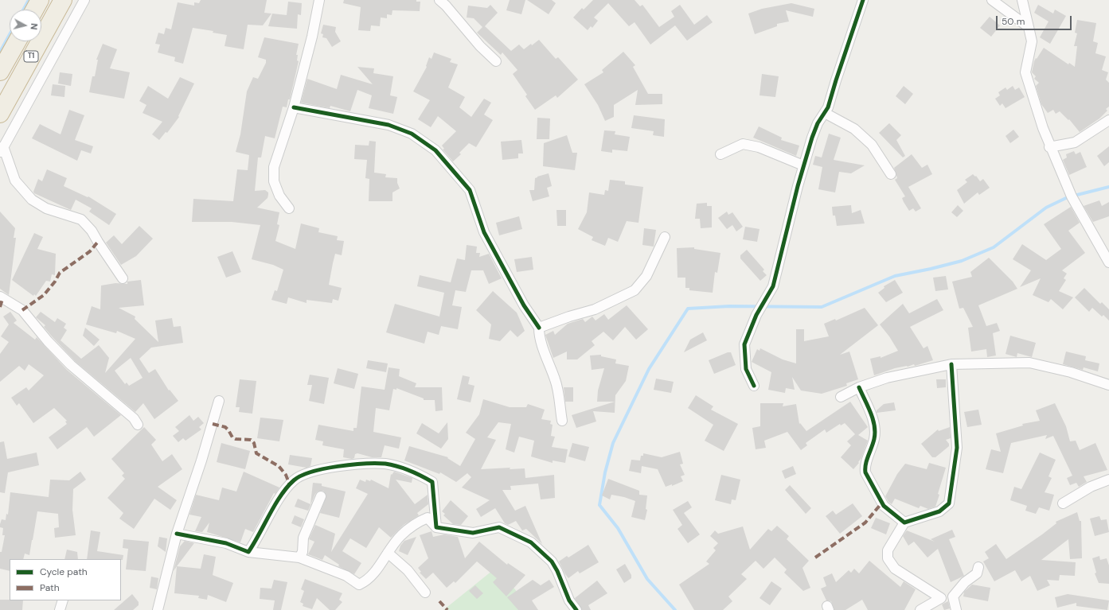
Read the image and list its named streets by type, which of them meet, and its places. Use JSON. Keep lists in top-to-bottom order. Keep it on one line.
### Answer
{"streets":{"highway":["T1"]},"legend":["Cycle path","Path"],"scale_bar":"50 m","north":"right"}
